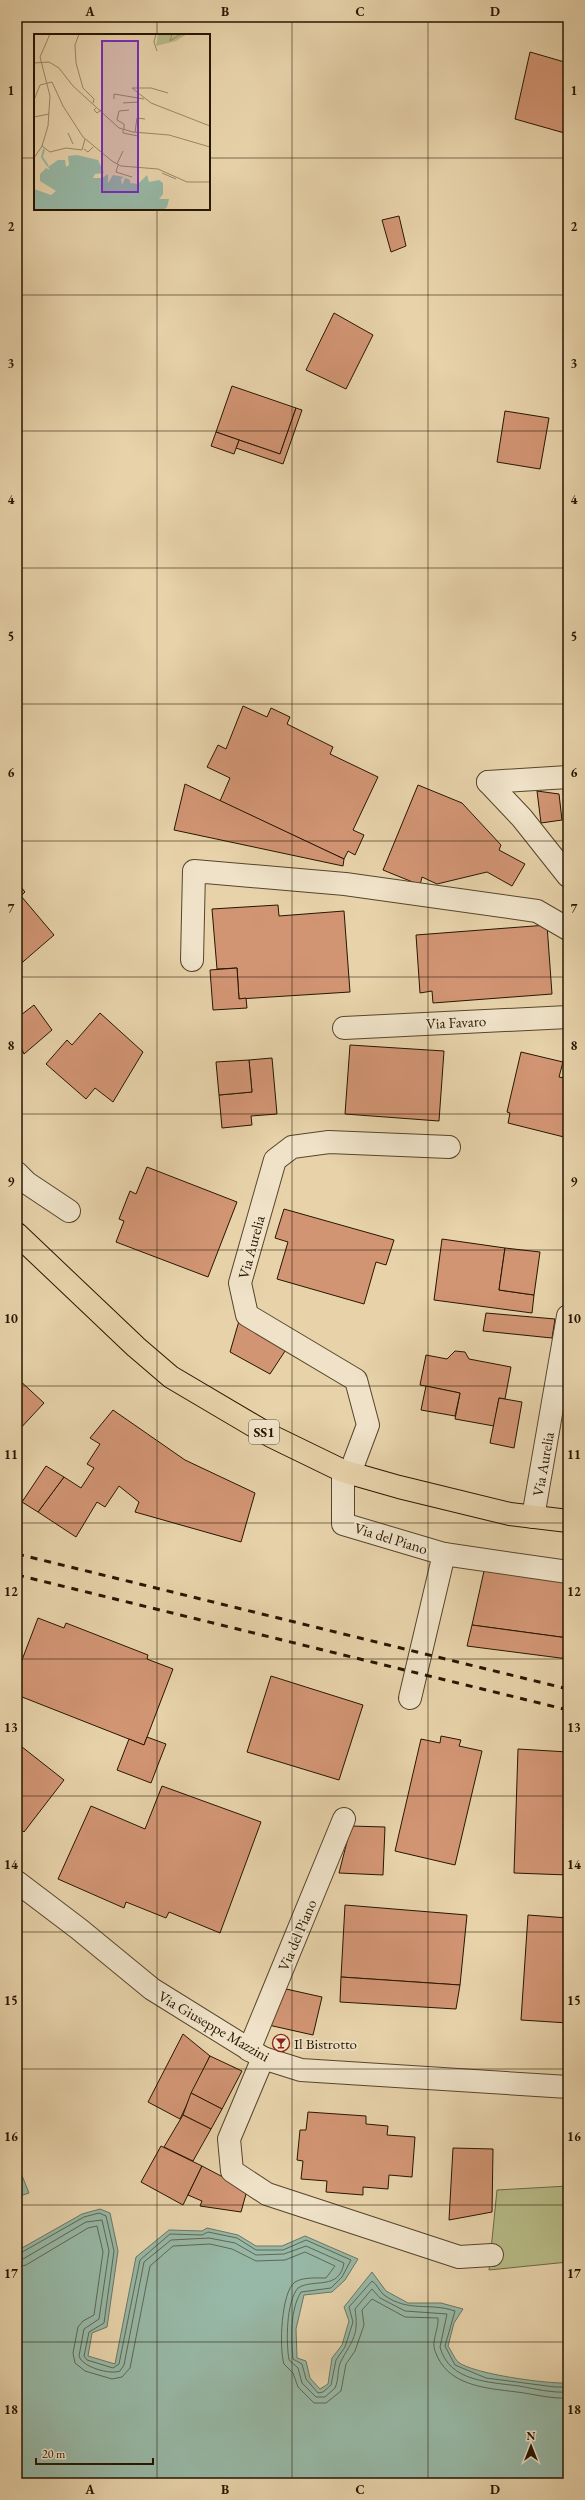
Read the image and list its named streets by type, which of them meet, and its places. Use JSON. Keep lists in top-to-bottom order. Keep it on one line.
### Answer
{"streets":{"main road":["Via Aurelia","SS1"],"street":["Via Favaro","Via del Piano","Via Giuseppe Mazzini"]},"crossings":[["Via Aurelia","Via del Piano"],["Via del Piano","Via Giuseppe Mazzini"]],"places":{"bar":["Il Bistrotto"]},"scale_bar":"20 m","north":"top","grid":{"columns":["A","B","C","D"],"rows":["1","2","3","4","5","6","7","8","9","10","11","12","13","14","15","16","17","18"]}}
